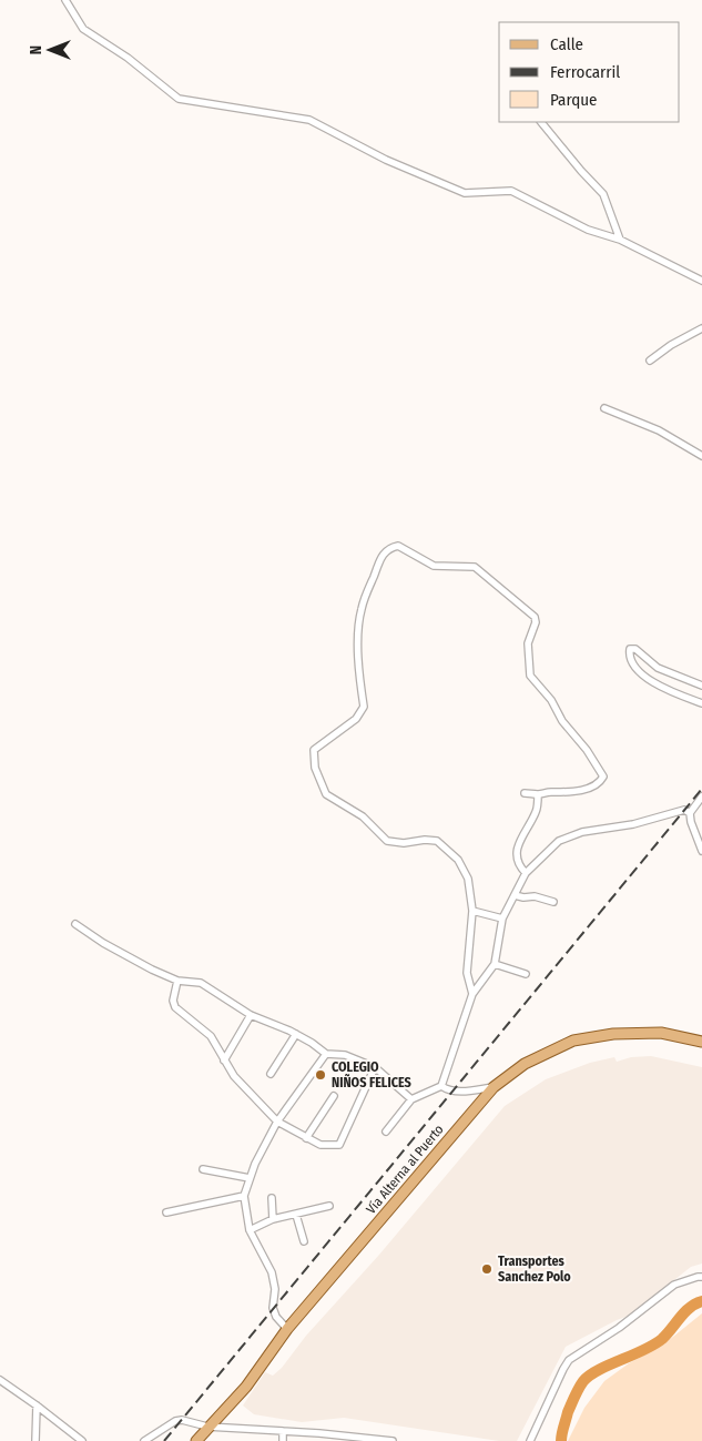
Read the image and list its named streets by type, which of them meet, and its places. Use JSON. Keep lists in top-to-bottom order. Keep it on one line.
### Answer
{"streets":{"main road":["Vía Alterna al Puerto"]},"places":["COLEGIO NIÑOS FELICES","Transportes Sanchez Polo"],"legend":["Calle","Ferrocarril","Parque"],"north":"left"}
